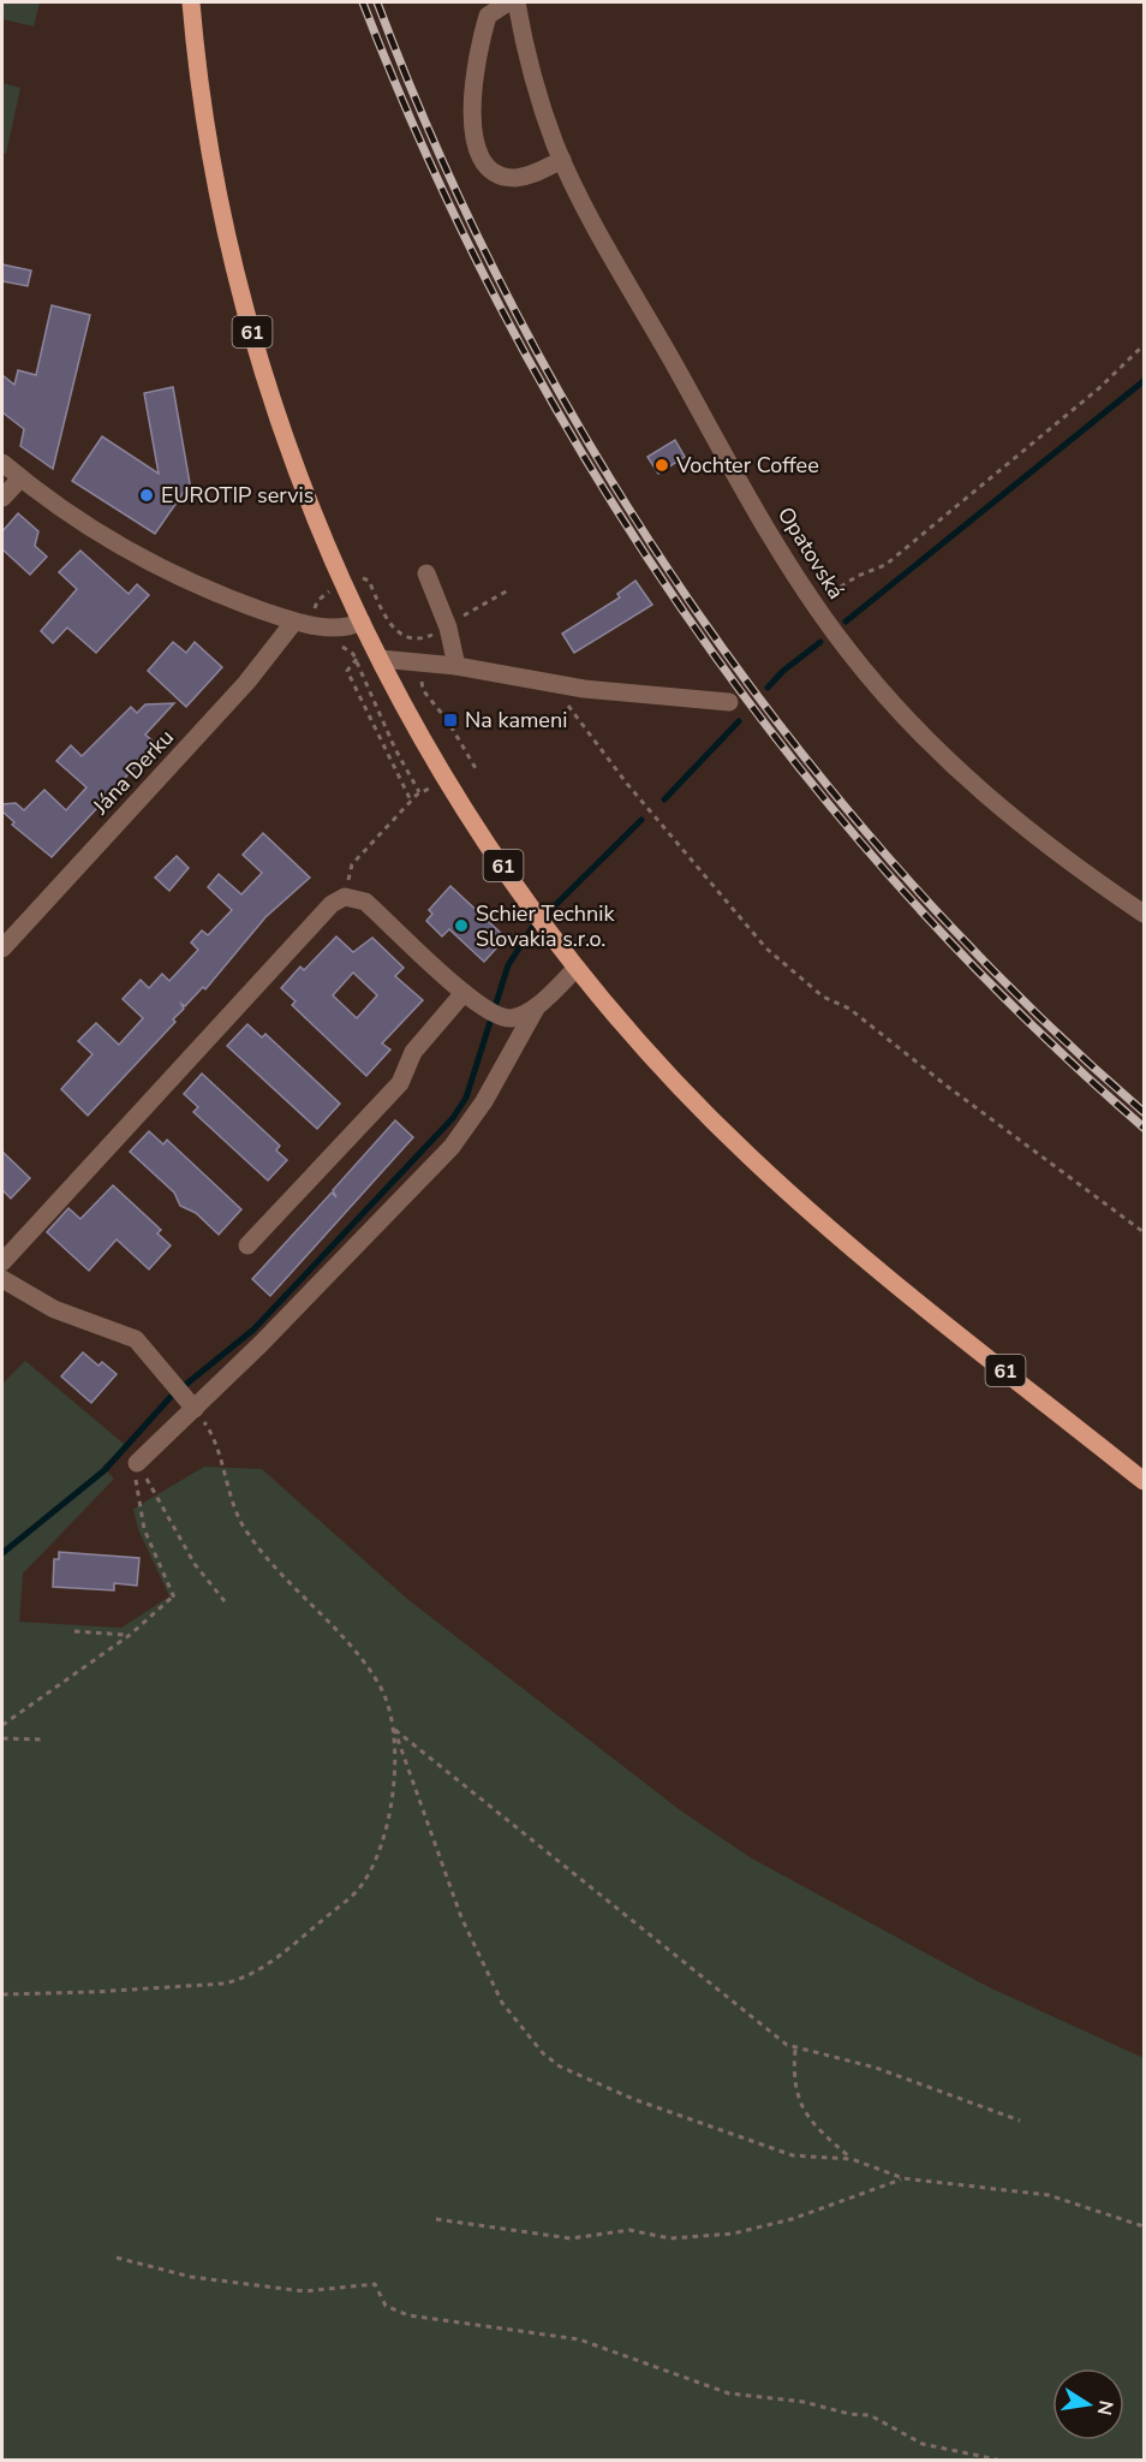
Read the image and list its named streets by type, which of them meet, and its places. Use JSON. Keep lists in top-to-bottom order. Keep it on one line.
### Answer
{"streets":{"main road":["61"],"street":["Opatovská","Jána Derku"]},"places":{"other":["Vochter Coffee","EUROTIP servis","Schier Technik Slovakia s.r.o."],"transit":["Na kameni"]},"north":"right"}
